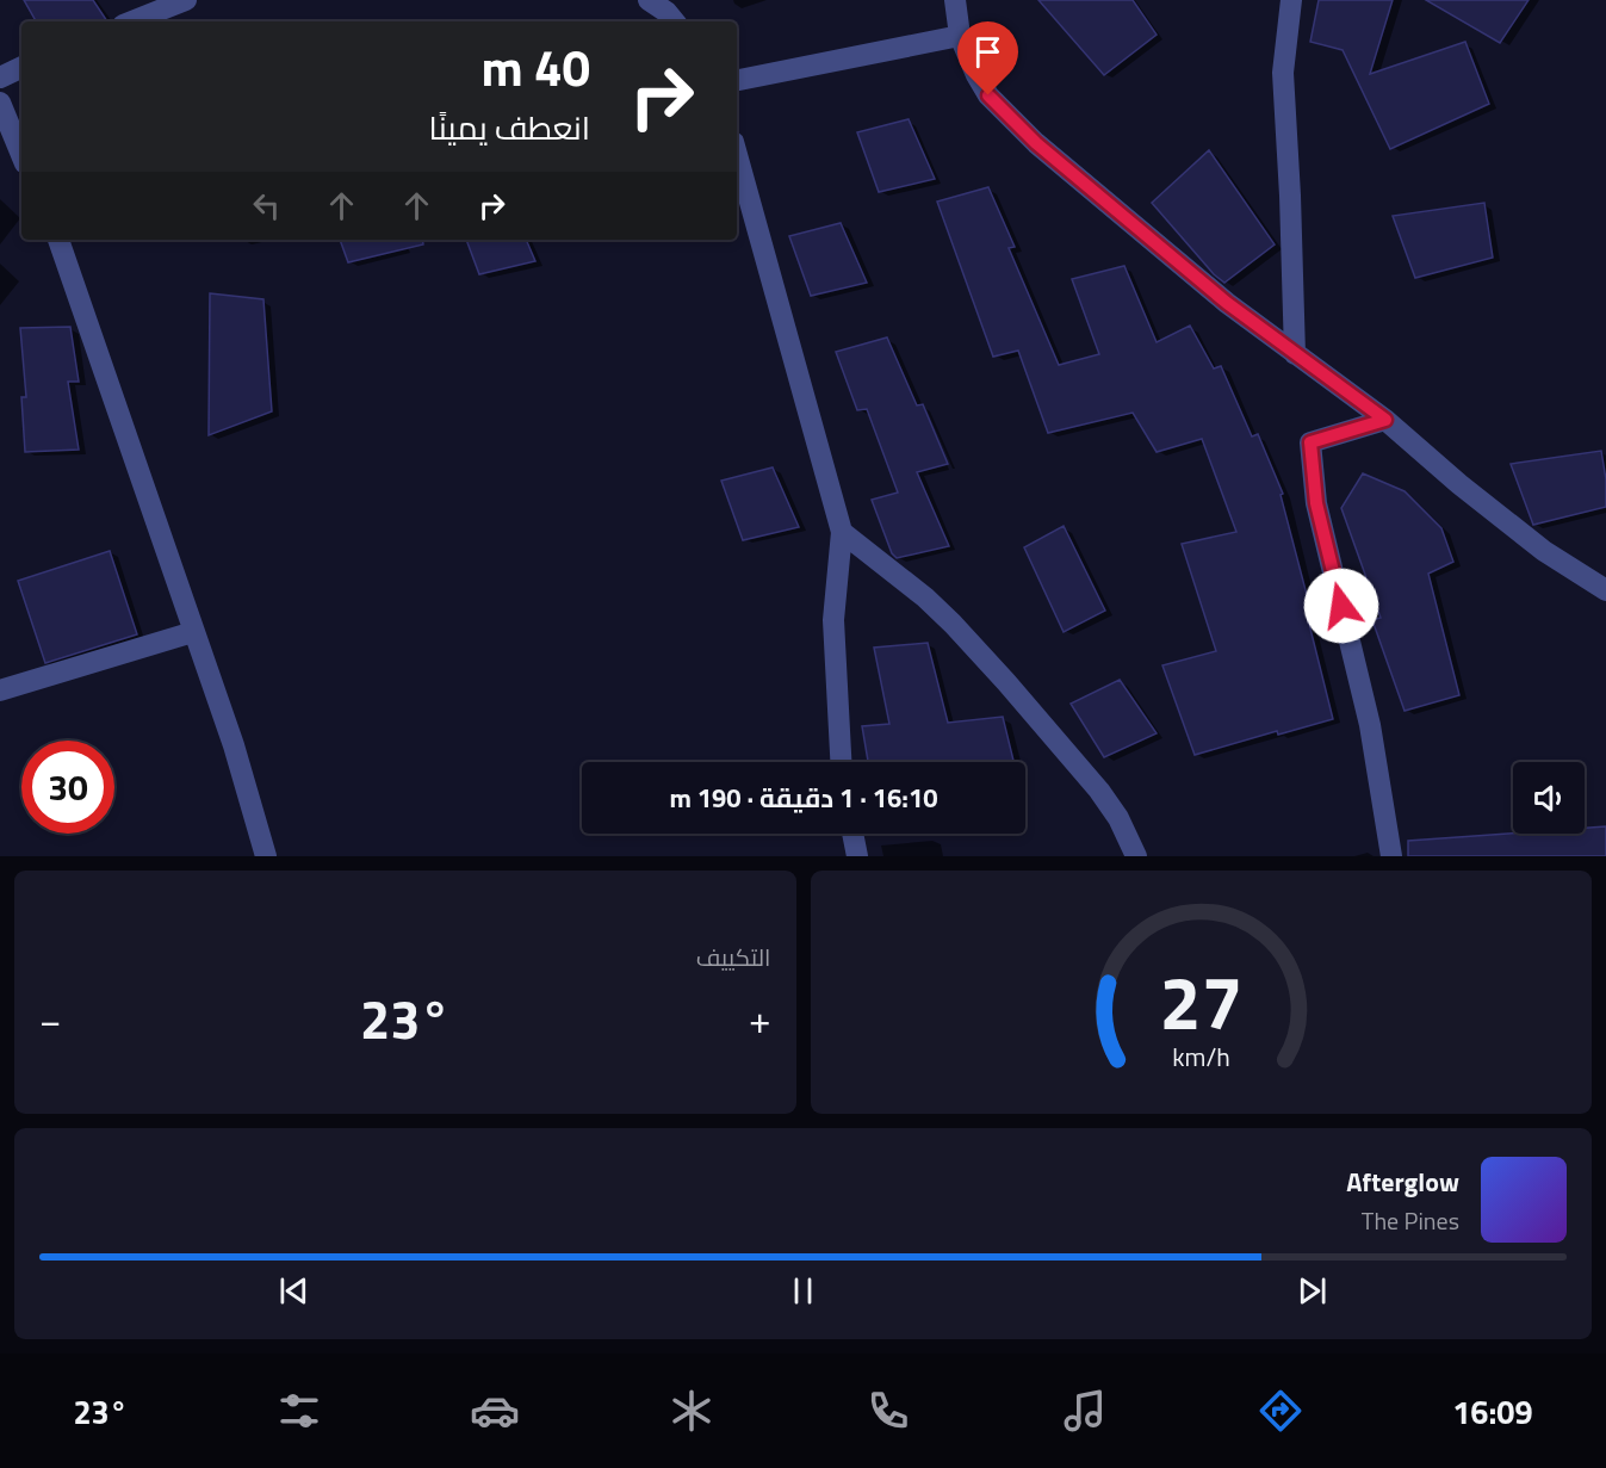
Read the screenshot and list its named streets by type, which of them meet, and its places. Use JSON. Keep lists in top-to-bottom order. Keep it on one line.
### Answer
{"page":{"turn":["40 m","انعطف يمينًا"],"limit":"30","trip":"16:10 · 1 دقيقة · 190 m","tile":"التكييف","heat":["−","23°","+"],"song":["Afterglow","The Pines"],"tabs":["16:09","23°"],"gauge":["27","km/h"]}}
